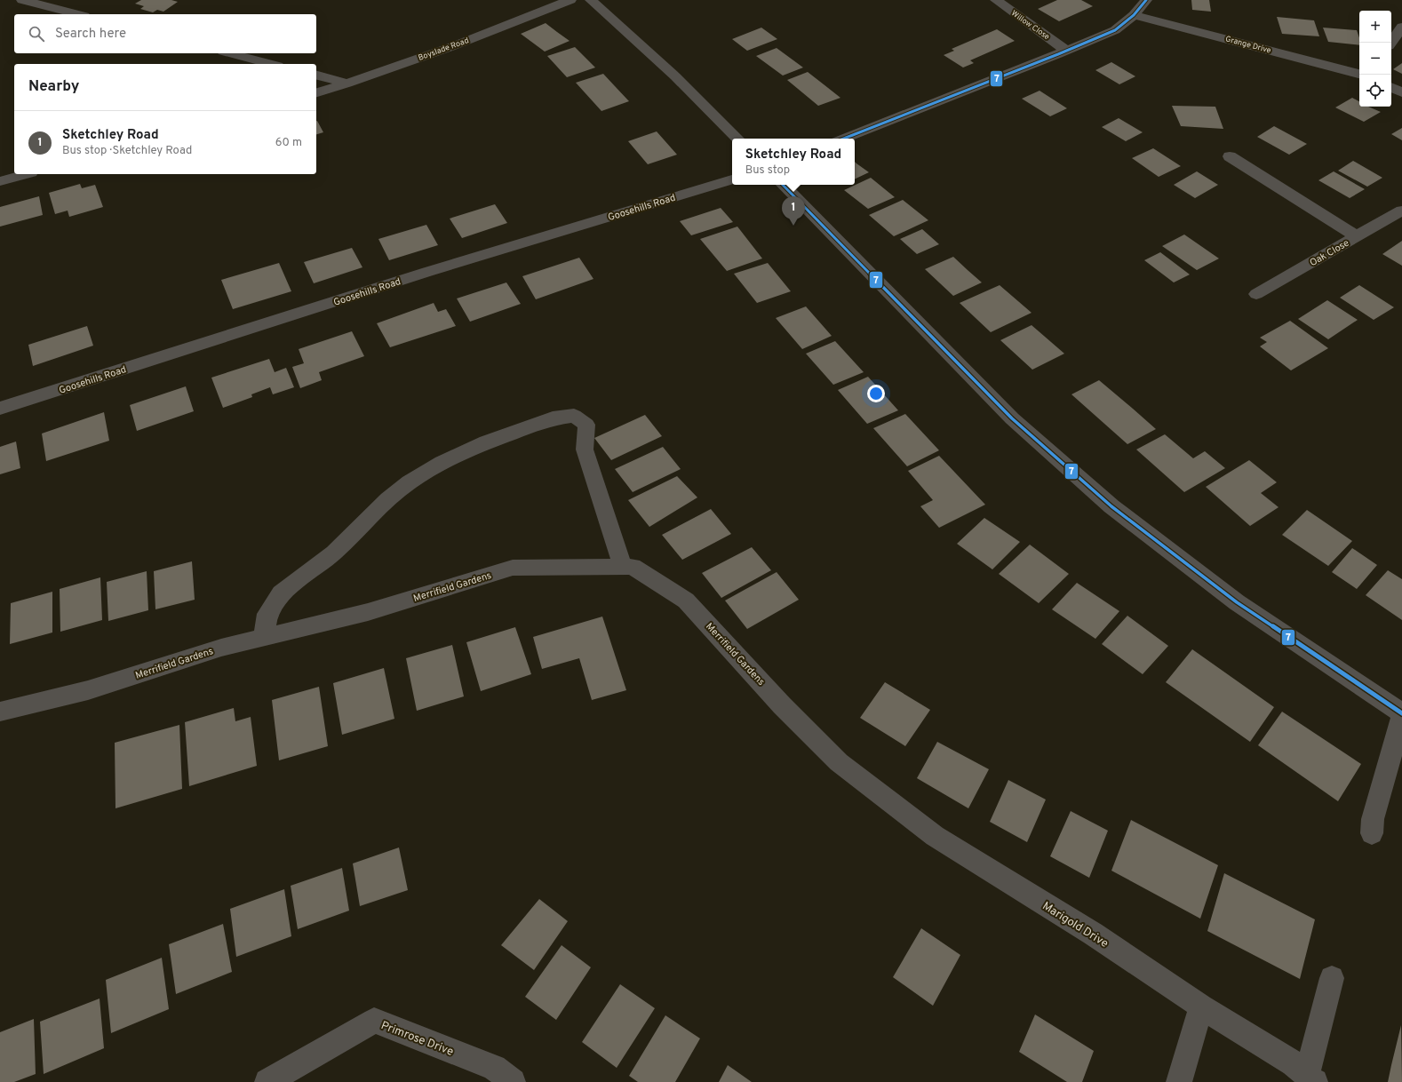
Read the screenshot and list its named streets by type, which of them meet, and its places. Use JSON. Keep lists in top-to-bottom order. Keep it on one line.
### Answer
{"streets":{"street":["Willow Close","Grange Drive","Boyslade Road","Goosehills Road","Oak Close","Merrifield Gardens","Marigold Drive","Primrose Drive"]},"crossings":[["Merrifield Gardens","Marigold Drive"]],"lines":["transit line 7"],"page":{"map_buttons":["+","−"],"search":"Search here","heading":"Nearby","list":[{"mark":"1","name":"Sketchley Road","note":"Bus stop · Sketchley Road","value":"60 m"}],"popup":["Sketchley Road","Bus stop"],"pins":"1"}}
